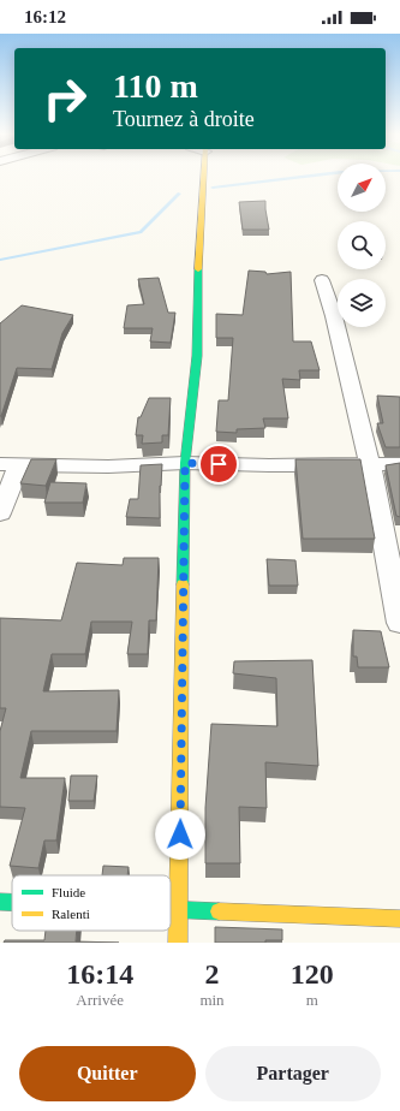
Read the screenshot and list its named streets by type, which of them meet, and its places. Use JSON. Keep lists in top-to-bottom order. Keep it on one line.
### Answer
{"legend":["Fluide","Ralenti"],"north":"top right","page":{"status":"16:12","turn":["110 m","Tournez à droite"],"eta":["16:14","Arrivée","2","min","120","m"],"buttons":["Quitter","Partager"]}}
